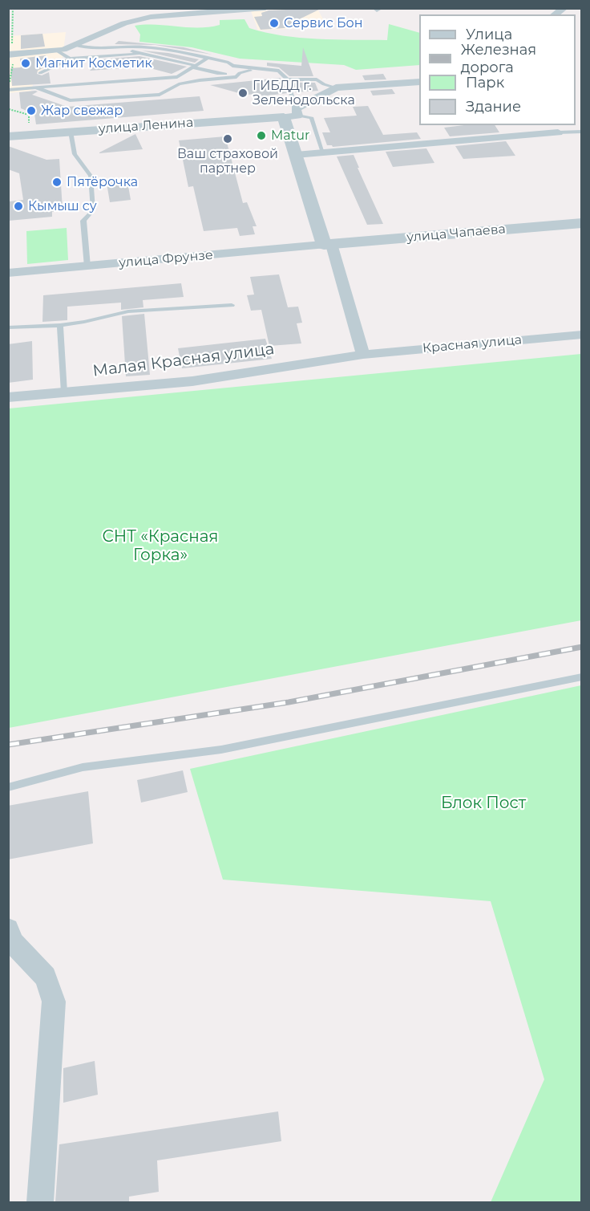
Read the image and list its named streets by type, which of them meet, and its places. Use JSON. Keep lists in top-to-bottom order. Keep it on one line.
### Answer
{"streets":{"street":["улица Ленина","улица Чапаева","улица Фрунзе","Красная улица","Малая Красная улица"]},"crossings":[["улица Чапаева","улица Фрунзе"],["Красная улица","Малая Красная улица"]],"parks":["СНТ «Красная Горка»","Блок Пост"],"places":["Сервис Бон","Магнит Косметик","ГИБДД г. Зеленодольска","Жар свежар","Matur","Ваш страховой партнер","Пятёрочка","Кымыш су"],"legend":["Улица","Железная дорога","Парк","Здание"]}
